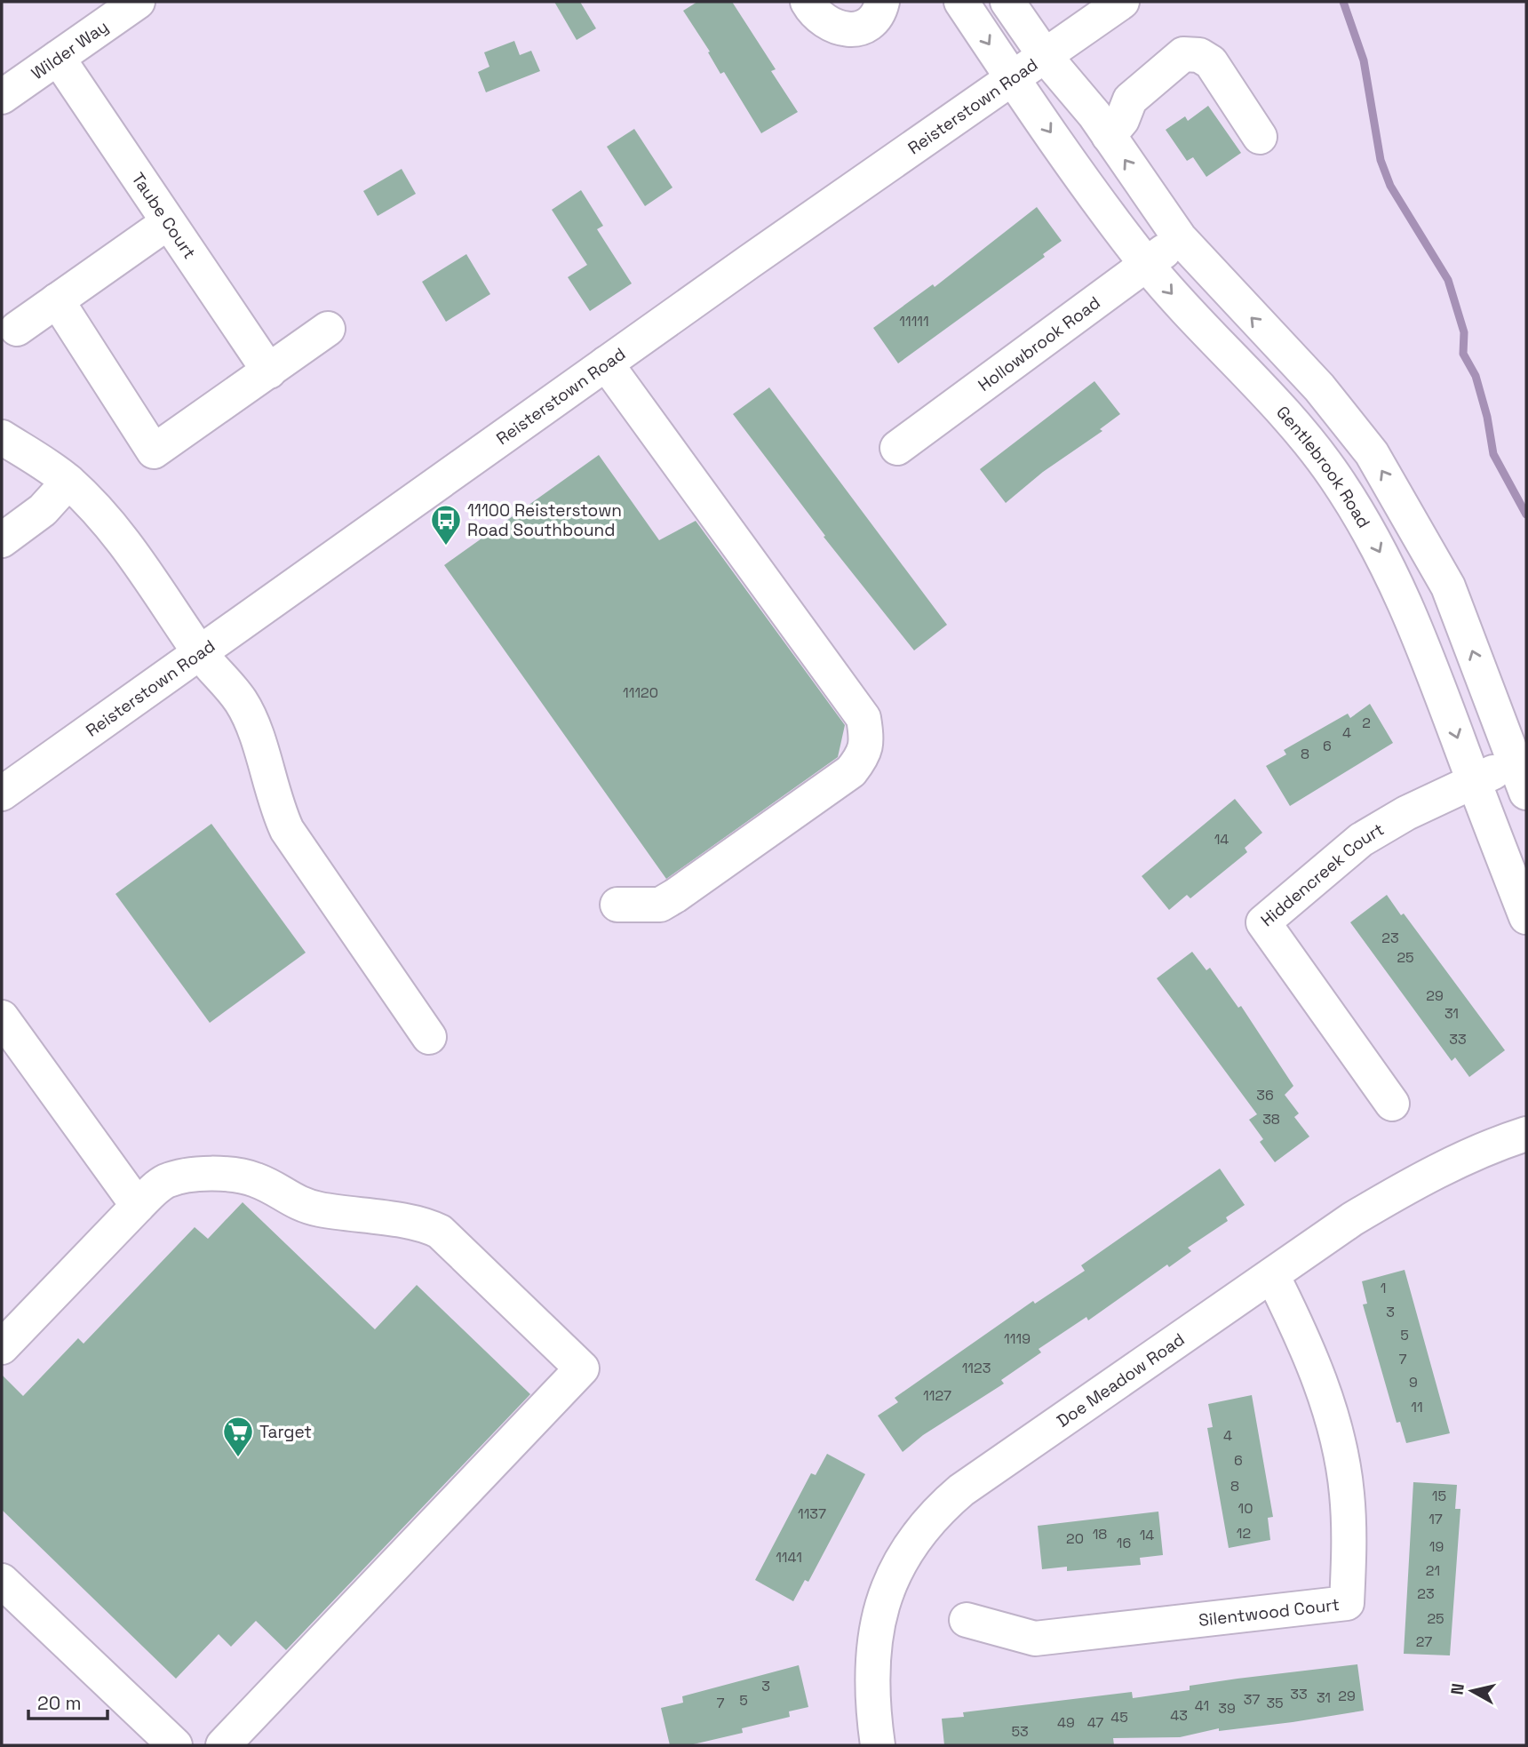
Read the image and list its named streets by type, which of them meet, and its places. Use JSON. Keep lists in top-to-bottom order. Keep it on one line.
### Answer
{"streets":{"street":["Wilder Way","Reisterstown Road","Taube Court","Hollowbrook Road","Gentlebrook Road","Hiddencreek Court","Doe Meadow Road","Silentwood Court"]},"crossings":[["Wilder Way","Taube Court"],["Reisterstown Road","Gentlebrook Road"],["Hollowbrook Road","Gentlebrook Road"],["Gentlebrook Road","Hiddencreek Court"],["Doe Meadow Road","Silentwood Court"]],"places":{"bus stop":["11100 Reisterstown Road Southbound"],"supermarket":["Target"]},"house_numbers":["11111","11120","2","4","6","8","14","23","25","29","31","33","36","38","1","3","5","1119","7","1123","9","1127","11","4","6","8","15","10","1137","17","12","18","14","20","16","19","1141","21","23","25","27","3","33","29","31","37","5","7","35","41","39","43","45","49","47","53"],"scale_bar":"20 m","north":"left"}
